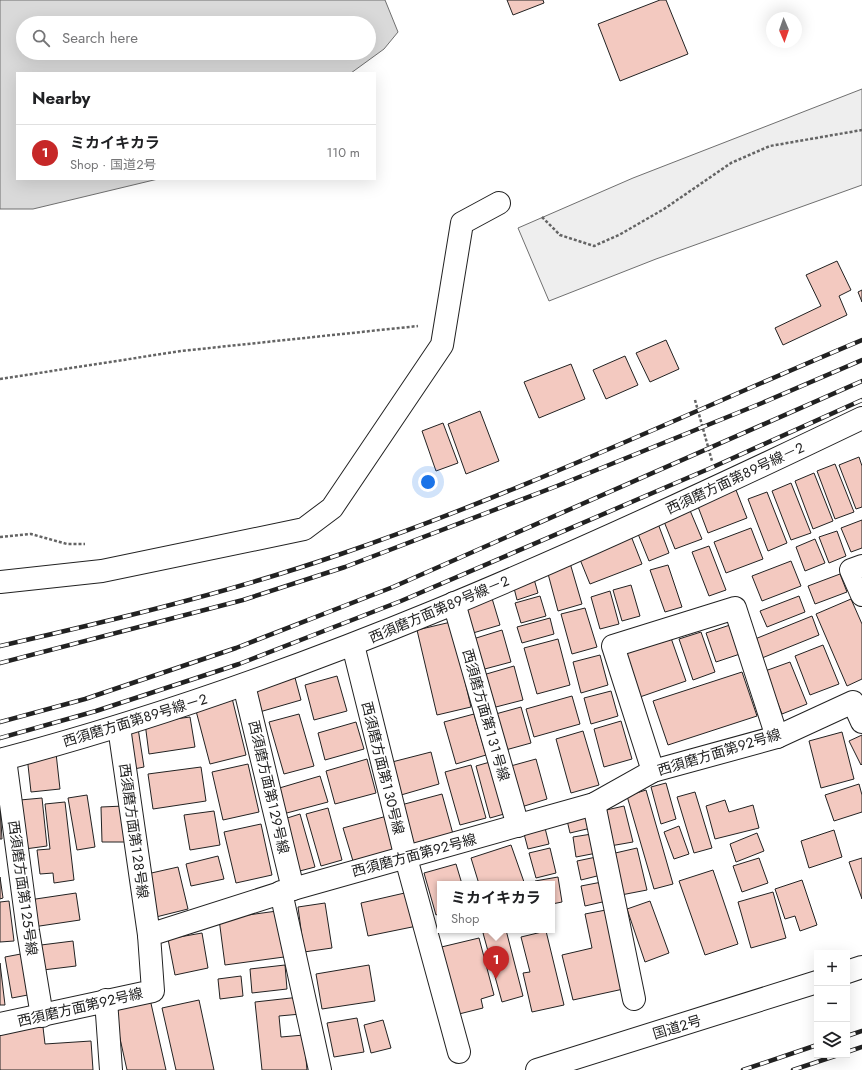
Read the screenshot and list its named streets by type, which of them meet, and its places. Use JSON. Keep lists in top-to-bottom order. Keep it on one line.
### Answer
{"streets":{"main road":["西須磨方面第８９号線－２","西須磨方面第１３１号線","西須磨方面第９２号線","西須磨方面第１３０号線","西須磨方面第１２９号線","西須磨方面第１２８号線","西須磨方面第１２５号線","国道2号"]},"crossings":[["西須磨方面第８９号線－２","西須磨方面第１３１号線"],["西須磨方面第８９号線－２","西須磨方面第１３０号線"],["西須磨方面第８９号線－２","西須磨方面第１２９号線"],["西須磨方面第８９号線－２","西須磨方面第１２８号線"],["西須磨方面第８９号線－２","西須磨方面第１２５号線"],["西須磨方面第１３１号線","西須磨方面第９２号線"],["西須磨方面第９２号線","西須磨方面第１３０号線"],["西須磨方面第９２号線","西須磨方面第１２９号線"],["西須磨方面第９２号線","西須磨方面第１２８号線"],["西須磨方面第９２号線","西須磨方面第１２５号線"]],"north":"bottom","page":{"search":"Search here","heading":"Nearby","list":[{"mark":"1","name":"ミカイキカラ","note":"Shop · 国道2号","value":"110 m"}],"popup":["ミカイキカラ","Shop"],"pins":"1","map_buttons":["+","−"]}}
